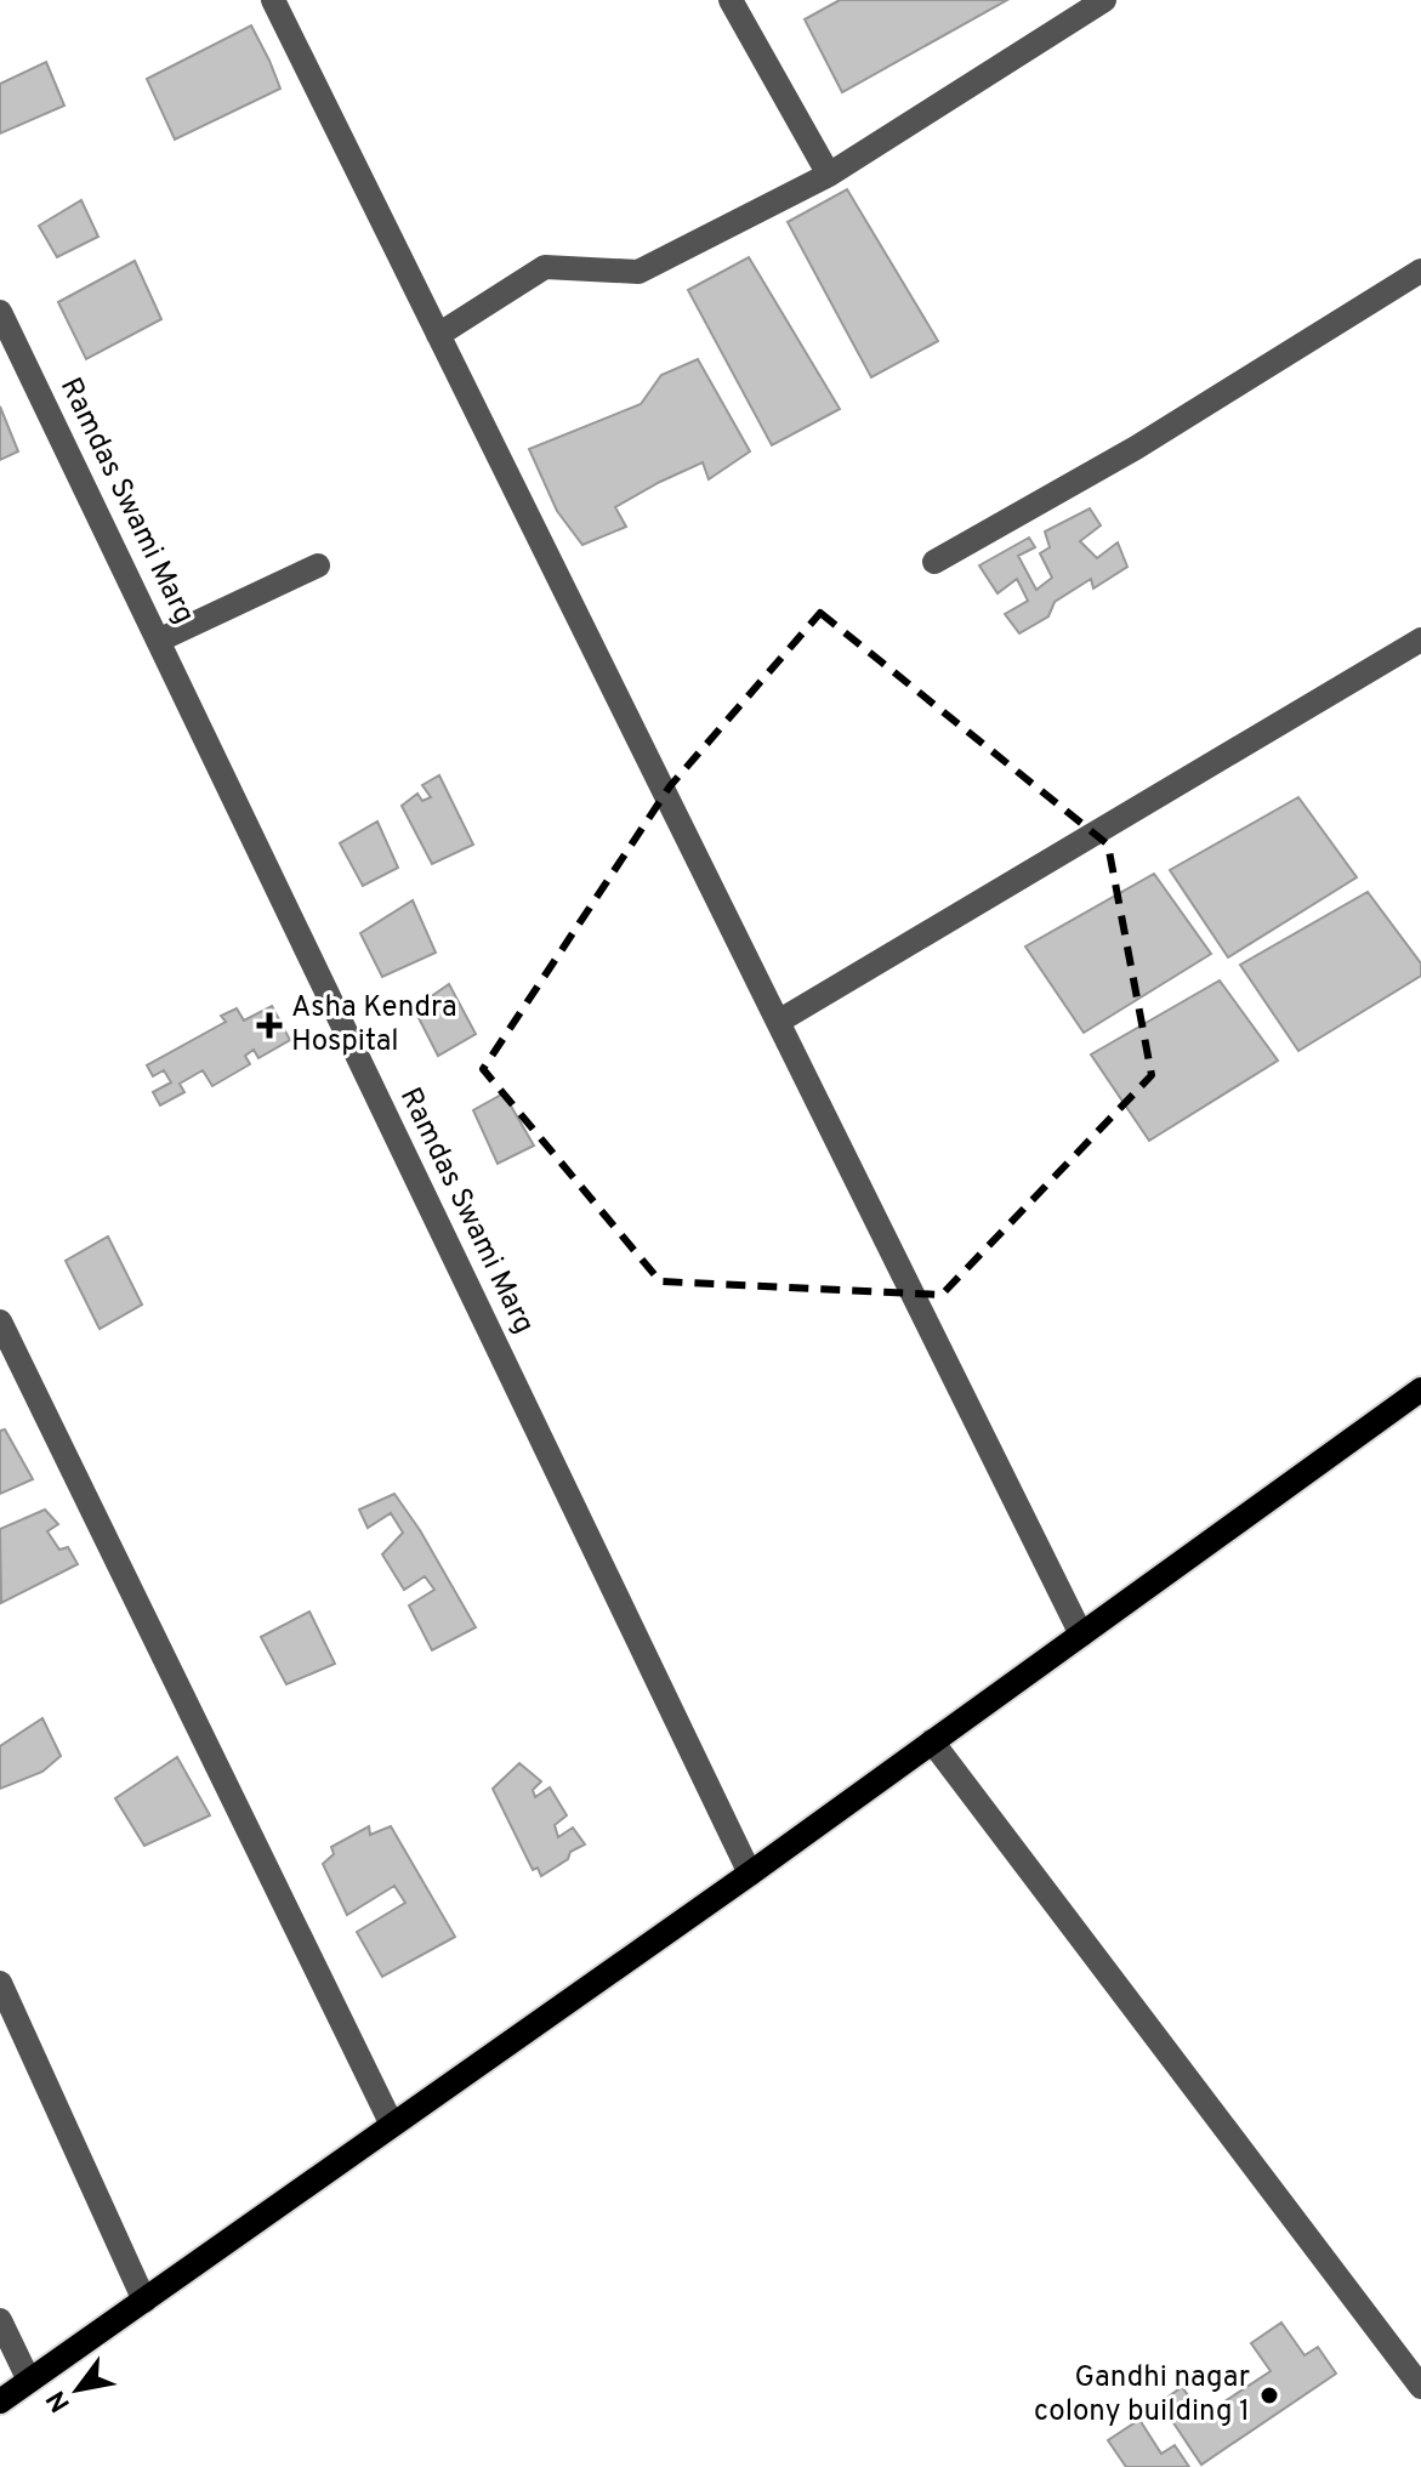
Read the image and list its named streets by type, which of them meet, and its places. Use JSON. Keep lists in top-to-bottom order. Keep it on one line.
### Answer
{"streets":{"street":["Ramdas Swami Marg"]},"places":{"health":["Asha Kendra Hospital"],"other":["Gandhi nagar colony building 1"]},"north":"bottom left"}
